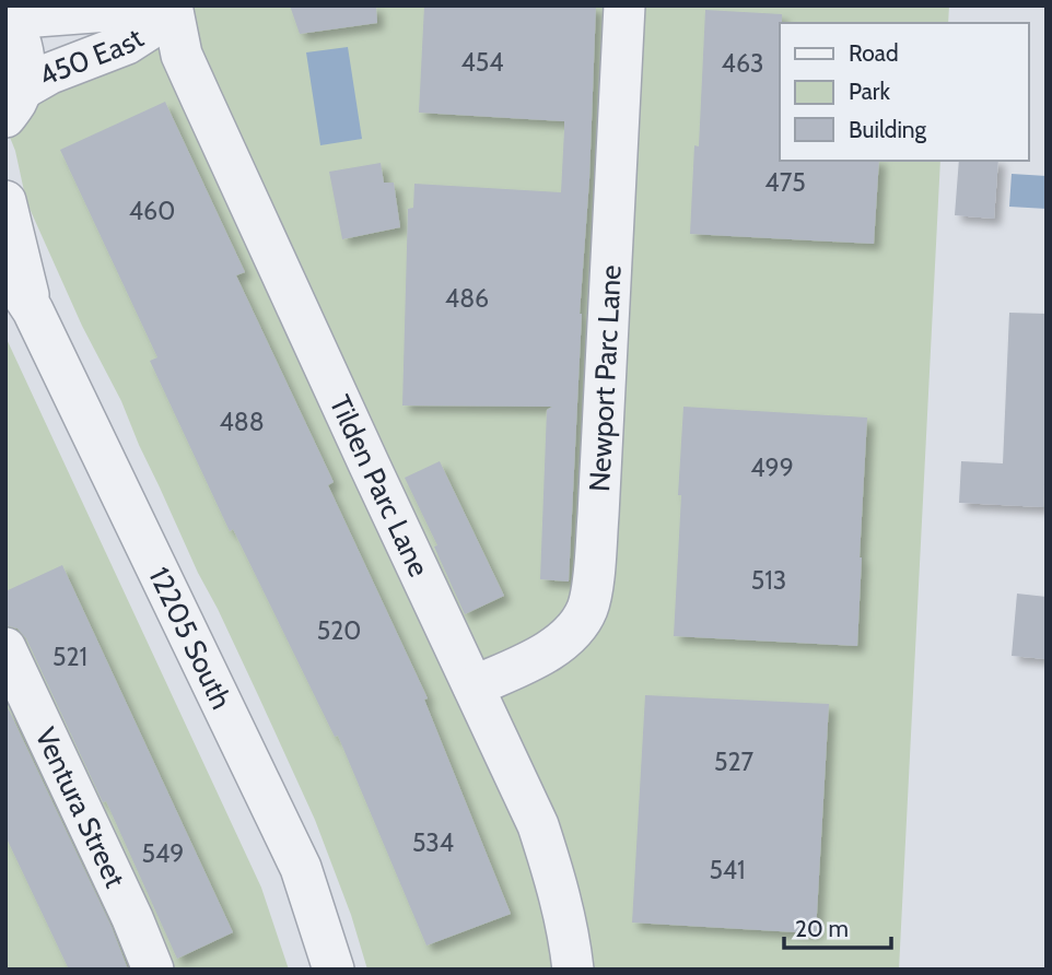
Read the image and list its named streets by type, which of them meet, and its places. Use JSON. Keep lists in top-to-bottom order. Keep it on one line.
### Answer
{"streets":{"street":["450 East","Newport Parc Lane","Tilden Parc Lane","12205 South","Ventura Street"]},"crossings":[["450 East","Tilden Parc Lane"],["Newport Parc Lane","Tilden Parc Lane"]],"house_numbers":["454","463","475","460","486","488","499","513","520","521","527","534","549","541"],"legend":["Road","Park","Building"],"scale_bar":"20 m"}
